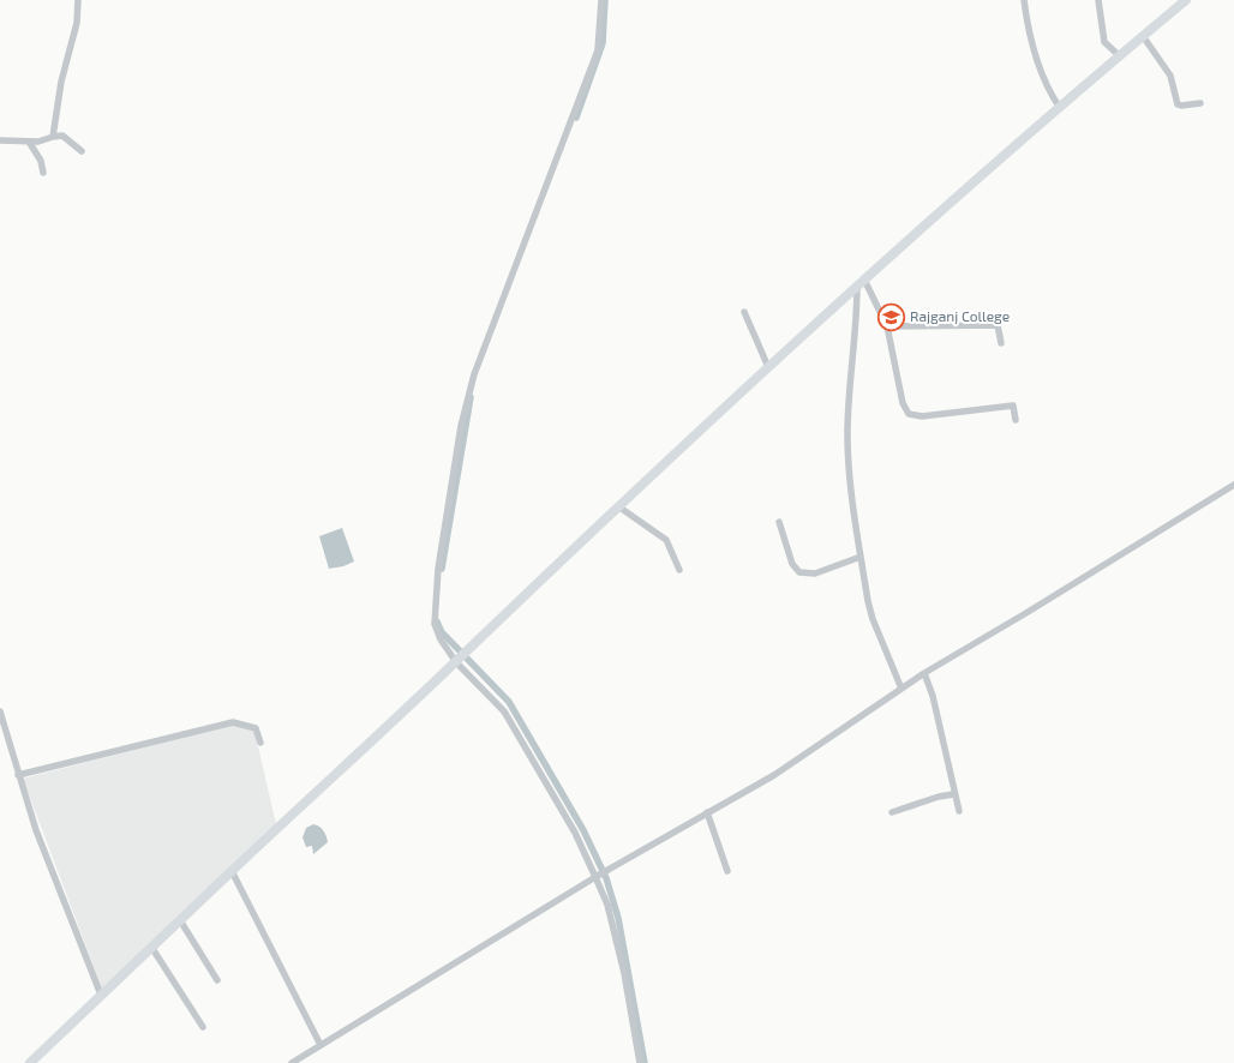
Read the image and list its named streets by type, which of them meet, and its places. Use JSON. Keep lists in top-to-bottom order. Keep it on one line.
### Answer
{"places":{"school or university":["Rajganj College"]}}
